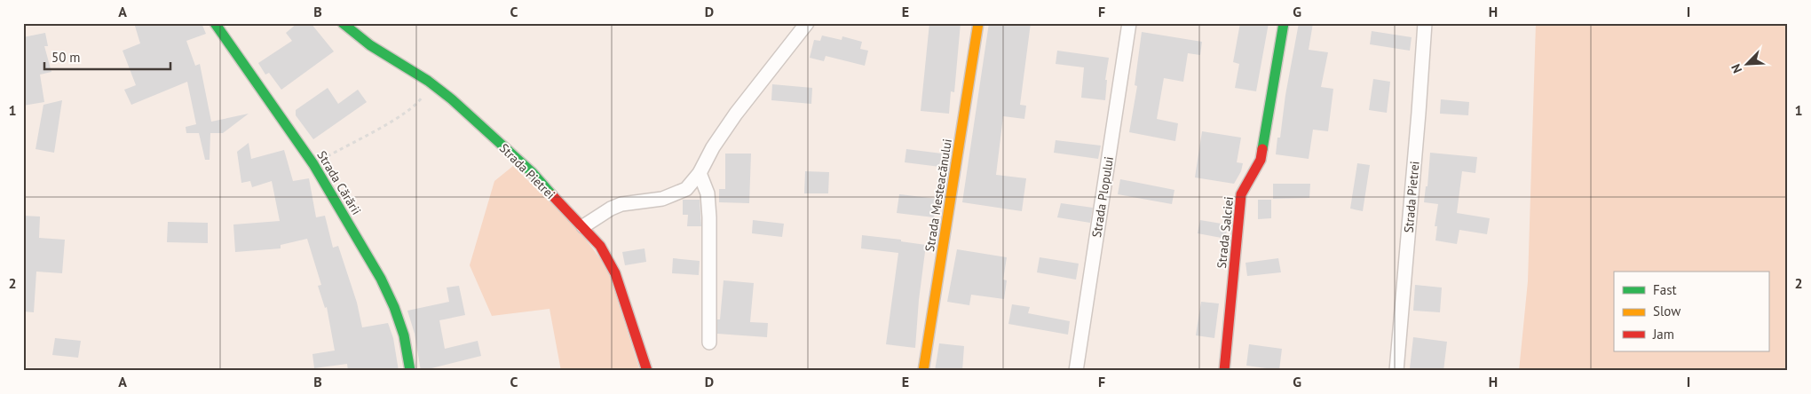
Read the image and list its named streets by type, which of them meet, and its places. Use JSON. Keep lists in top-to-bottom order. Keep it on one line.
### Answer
{"streets":{"street":["Strada Pietrei","Strada Cărării","Strada Mesteacănului","Strada Plopului","Strada Salciei"]},"legend":["Fast","Slow","Jam"],"scale_bar":"50 m","north":"bottom left","grid":{"columns":["A","B","C","D","E","F","G","H","I"],"rows":["1","2"]}}
